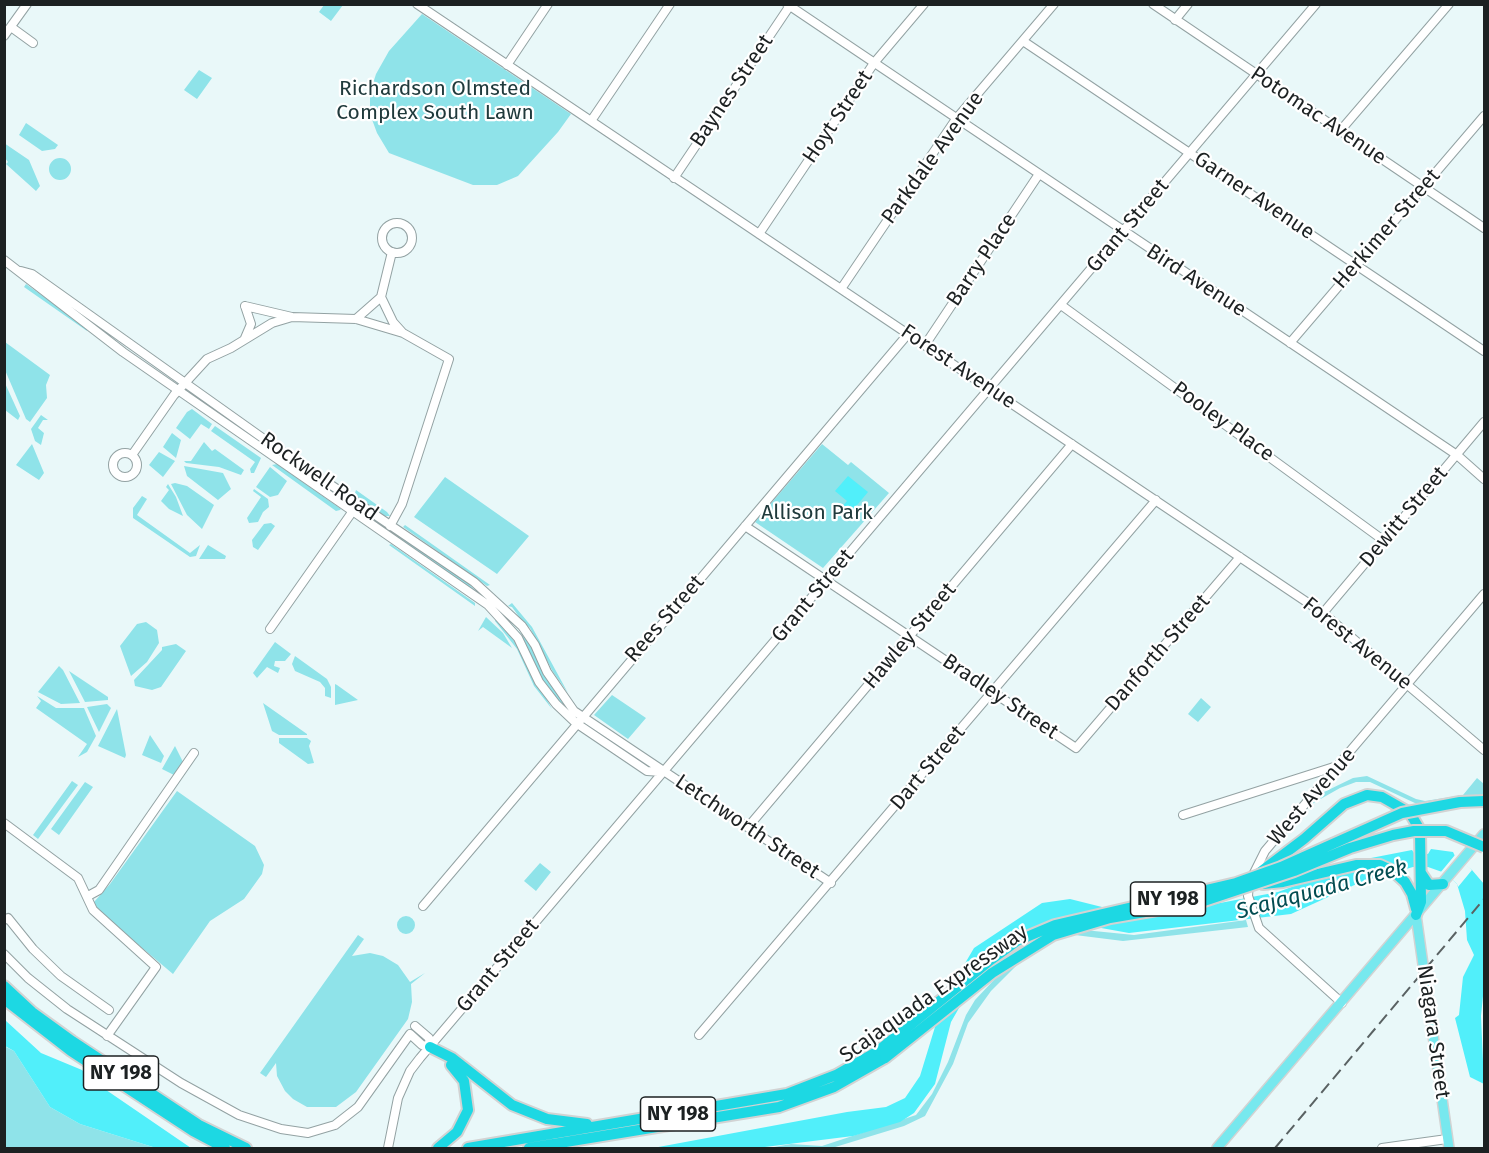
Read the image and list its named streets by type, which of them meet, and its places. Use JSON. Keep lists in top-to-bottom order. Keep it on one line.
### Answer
{"streets":{"highway":["NY 198","Scajaquada Expressway"],"main road":["Niagara Street"],"street":["Baynes Street","Potomac Avenue","Hoyt Street","Parkdale Avenue","Garner Avenue","Grant Street","Herkimer Street","Barry Place","Bird Avenue","Forest Avenue","Pooley Place","Rockwell Road","Dewitt Street","Rees Street","Hawley Street","Danforth Street","Bradley Street","Dart Street","West Avenue","Letchworth Street"]},"crossings":[["Baynes Street","Bird Avenue"],["Baynes Street","Forest Avenue"],["Potomac Avenue","Grant Street"],["Potomac Avenue","Herkimer Street"],["Hoyt Street","Bird Avenue"],["Hoyt Street","Forest Avenue"],["Parkdale Avenue","Garner Avenue"],["Parkdale Avenue","Bird Avenue"],["Parkdale Avenue","Forest Avenue"],["Garner Avenue","Grant Street"],["Garner Avenue","Herkimer Street"],["Grant Street","Bird Avenue"],["Grant Street","Forest Avenue"],["Grant Street","Pooley Place"],["Grant Street","Bradley Street"],["Grant Street","Letchworth Street"],["Herkimer Street","Bird Avenue"],["Barry Place","Bird Avenue"],["Barry Place","Forest Avenue"],["Bird Avenue","Dewitt Street"],["Forest Avenue","Dewitt Street"],["Forest Avenue","Rees Street"],["Forest Avenue","Hawley Street"],["Forest Avenue","Danforth Street"],["Forest Avenue","Dart Street"],["Forest Avenue","West Avenue"],["Pooley Place","Dewitt Street"],["Rockwell Road","Rees Street"],["Rockwell Road","Letchworth Street"],["Rees Street","Bradley Street"],["Rees Street","Letchworth Street"],["Hawley Street","Bradley Street"],["Hawley Street","Letchworth Street"],["Danforth Street","Bradley Street"],["Bradley Street","Dart Street"],["Dart Street","Letchworth Street"]],"water":["Scajaquada Creek"],"parks":["Richardson Olmsted Complex South Lawn","Allison Park"]}
